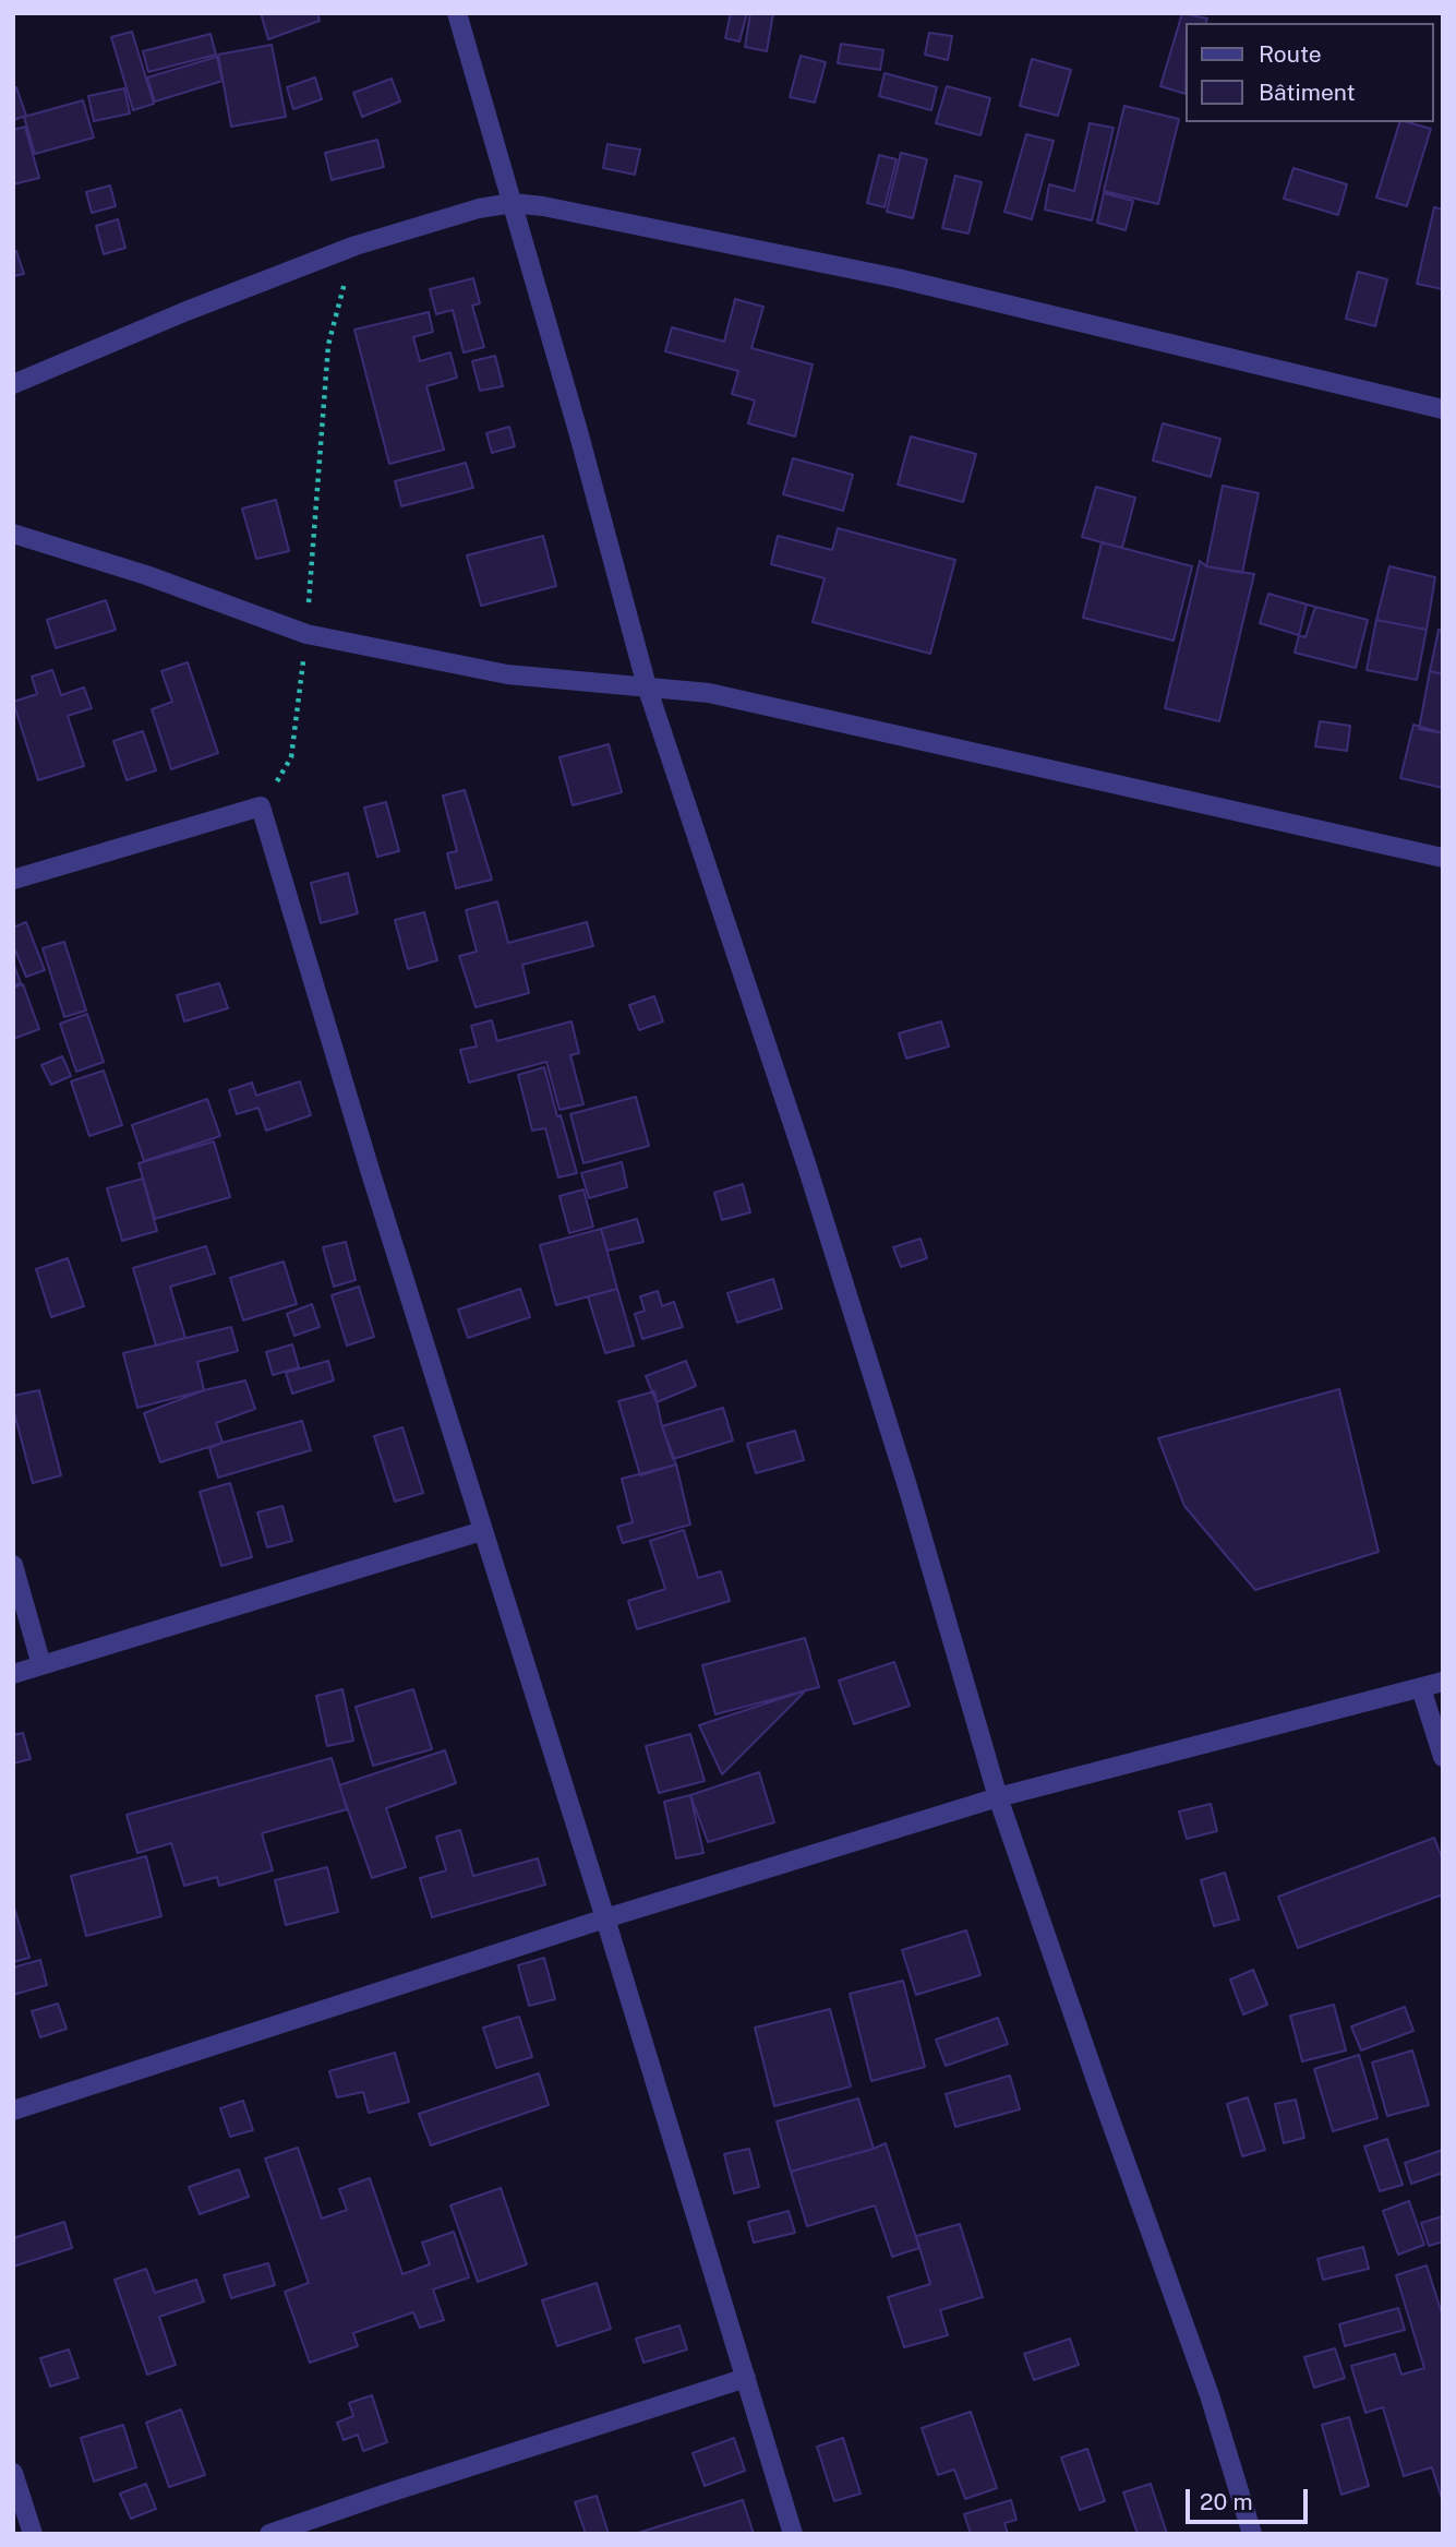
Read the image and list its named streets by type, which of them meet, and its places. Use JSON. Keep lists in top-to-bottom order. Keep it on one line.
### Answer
{"legend":["Route","Bâtiment"],"scale_bar":"20 m"}
